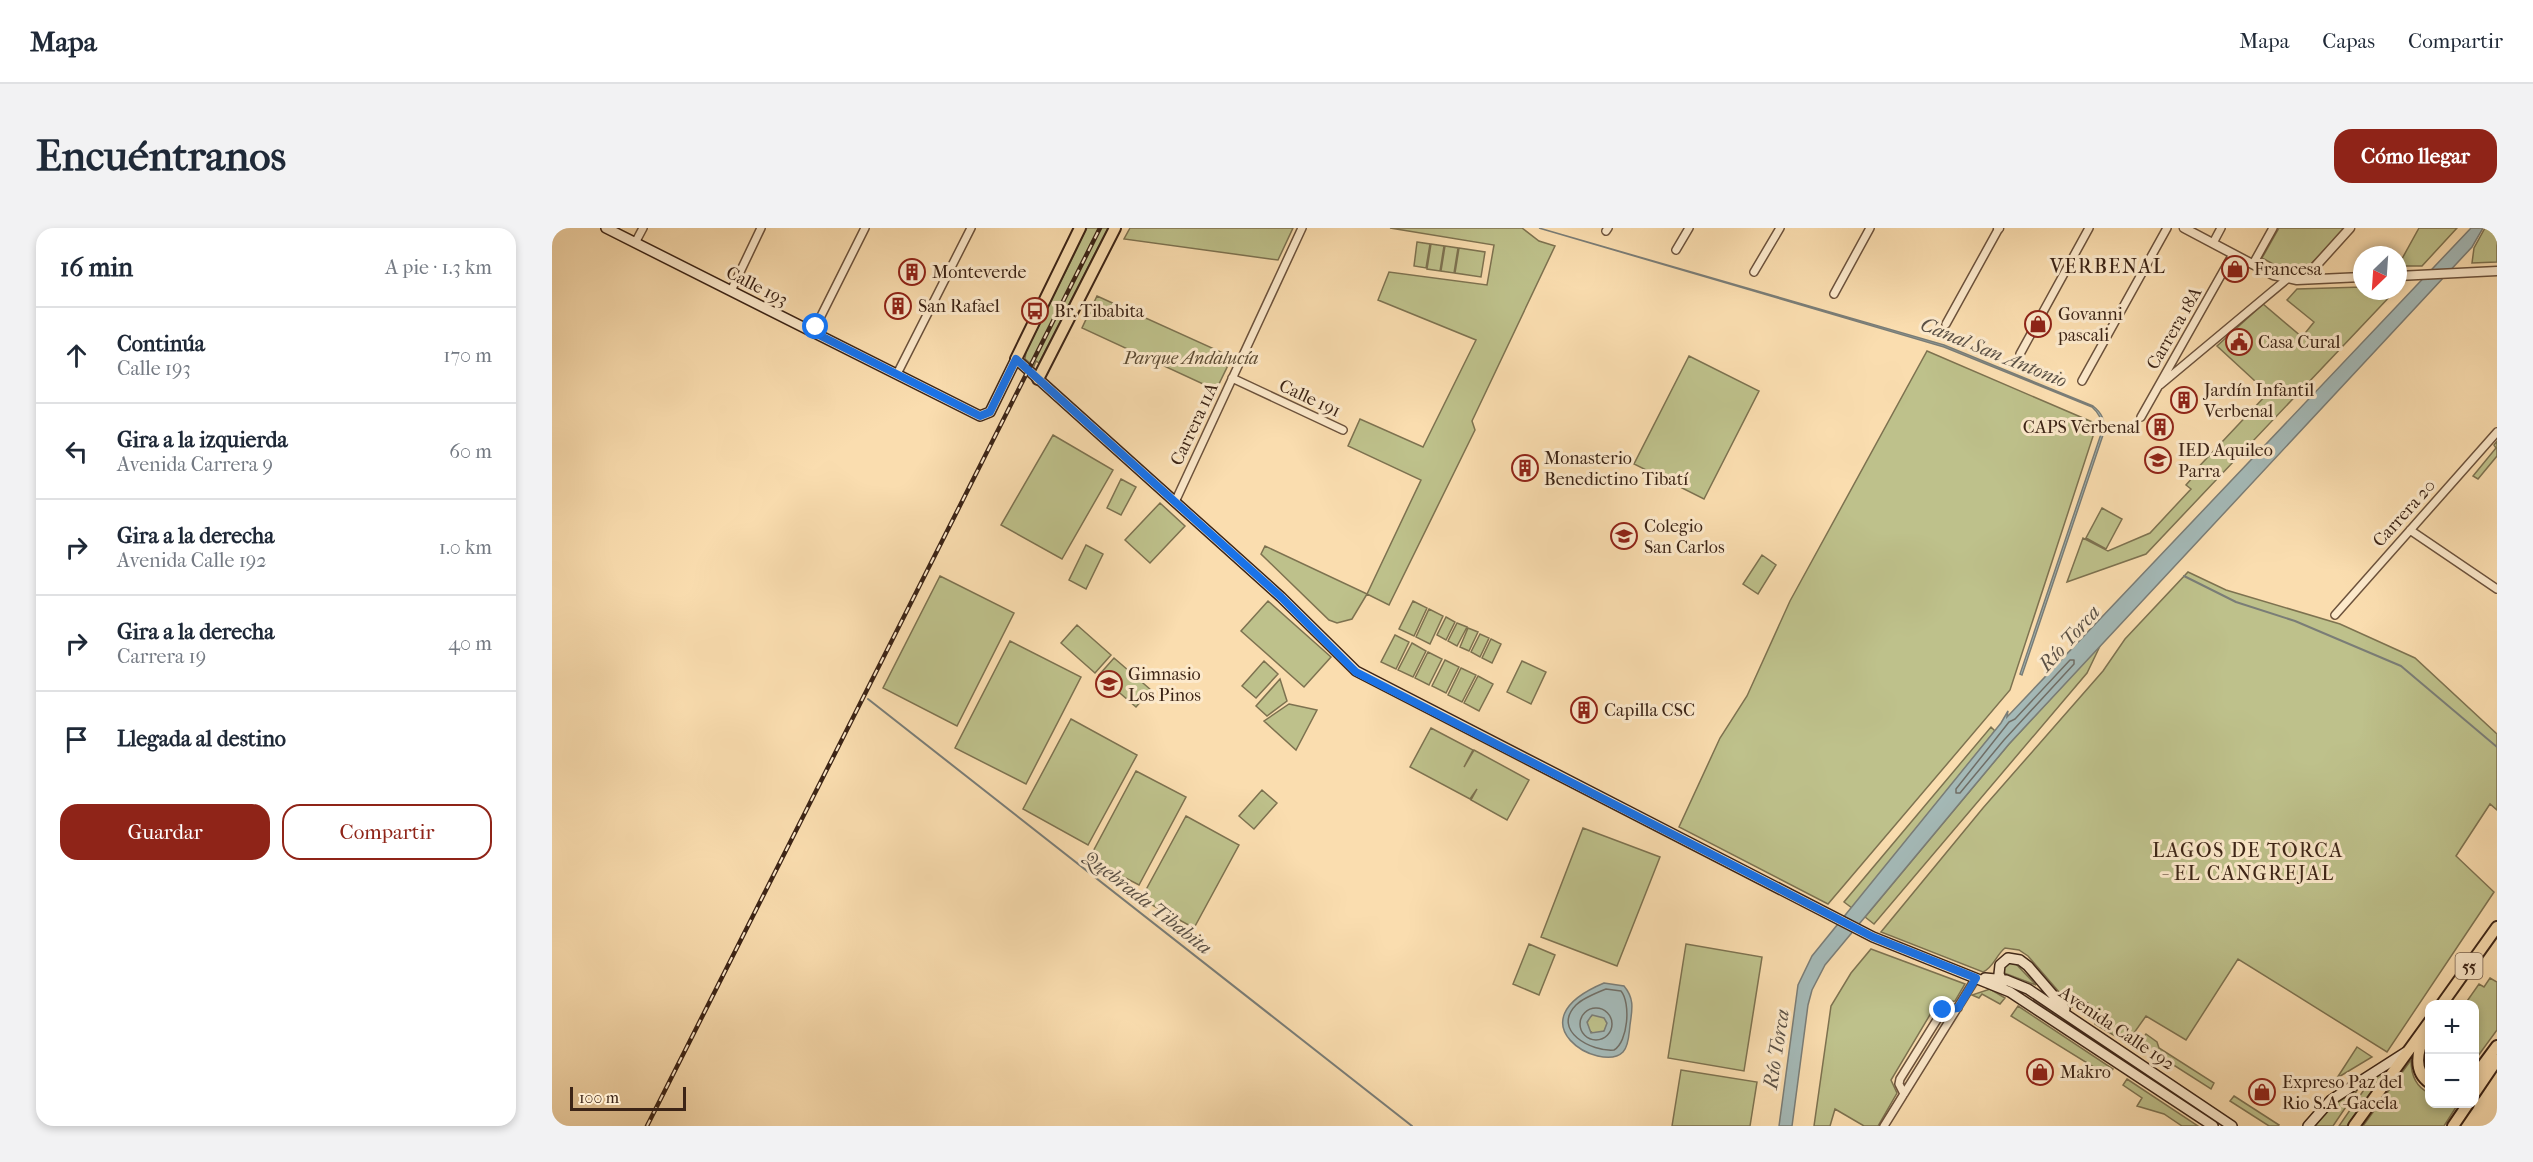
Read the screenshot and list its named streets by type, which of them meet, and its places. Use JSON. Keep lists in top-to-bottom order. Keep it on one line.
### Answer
{"streets":{"main road":["Calle 193","55","Avenida Calle 192"],"street":["Carrera 18A","Calle 191","Carrera 11A","Carrera 20"]},"crossings":[["Calle 193","Avenida Calle 192"],["Calle 191","Carrera 11A"],["Carrera 11A","Avenida Calle 192"]],"districts":["VERBENAL","LAGOS DE TORCA - EL CANGREJAL"],"water":["Canal San Antonio","Río Torca","Quebrada Tibabita"],"parks":["Parque Andalucía"],"places":{"shop":["Francesa","Govanni pascali","Makro","Expreso Paz del Rio S.A -Gacela"],"building":["Monteverde","San Rafael","Jardín Infantil Verbenal","CAPS Verbenal","Monasterio Benedictino Tibatí","Capilla CSC"],"bus stop":["Br. Tibabita"],"public building":["Casa Cural"],"school or university":["IED Aquileo Parra","Colegio San Carlos","Gimnasio Los Pinos"]},"scale_bar":"100 m","north":"bottom left","page":{"header":"Mapa","nav":["Mapa","Capas","Compartir"],"buttons":["Cómo llegar",["Guardar","Compartir"]],"title":"Encuéntranos","heading":["16 min","A pie · 1.3 km"],"list":[["Continúa","Calle 193","170 m"],["Gira a la izquierda","Avenida Carrera 9","60 m"],["Gira a la derecha","Avenida Calle 192","1.0 km"],["Gira a la derecha","Carrera 19","40 m"],"Llegada al destino"],"map_buttons":["+","−"],"scale":"100 m"}}
